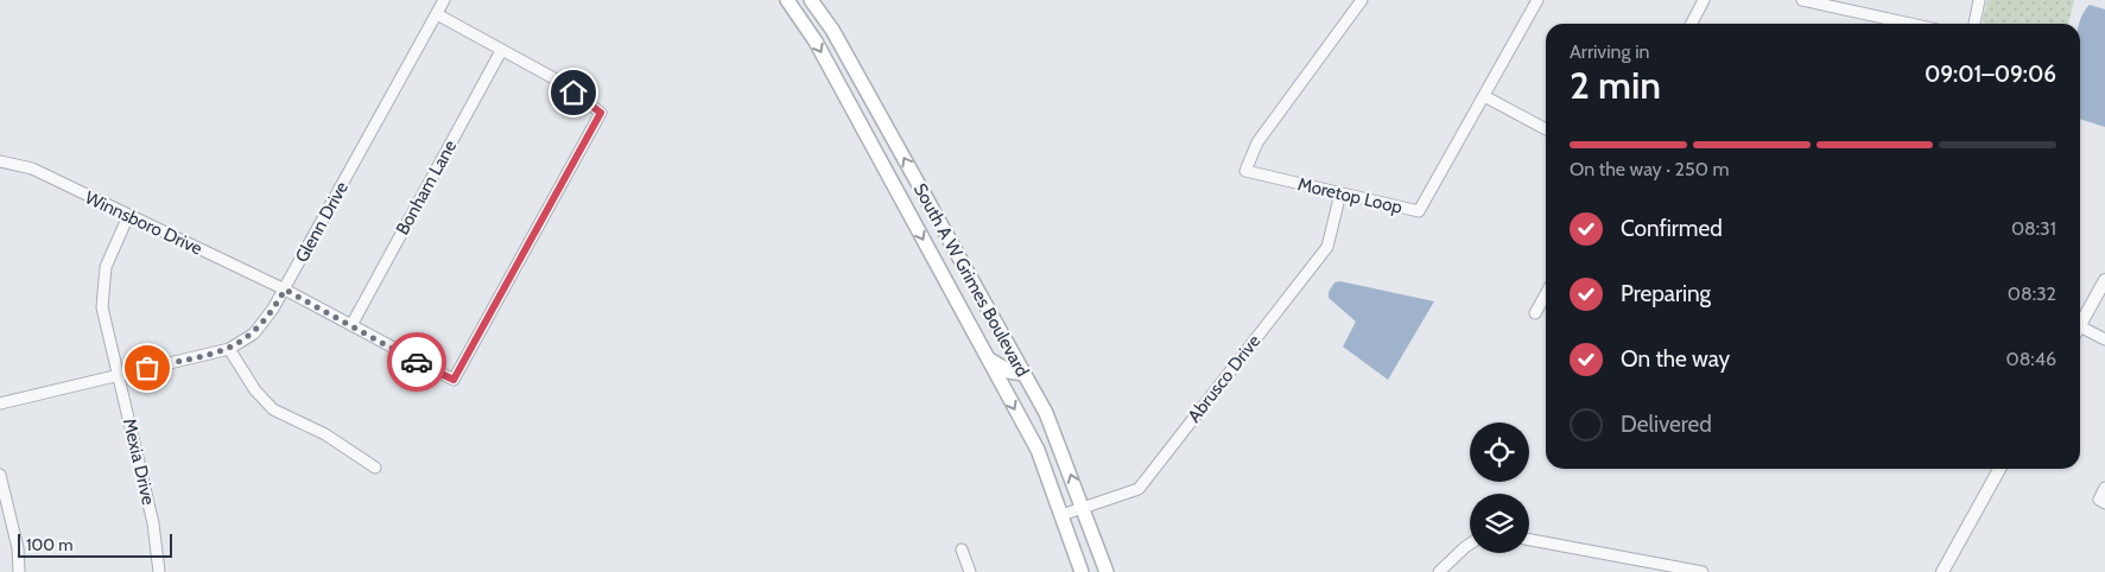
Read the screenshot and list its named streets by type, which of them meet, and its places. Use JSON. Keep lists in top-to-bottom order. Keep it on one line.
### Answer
{"streets":{"main road":["South A W Grimes Boulevard"],"street":["Bonham Lane","Moretop Loop","Glenn Drive","Winnsboro Drive","Abrusco Drive","Mexia Drive"]},"crossings":[["Bonham Lane","Winnsboro Drive"],["Moretop Loop","Abrusco Drive"],["Glenn Drive","Winnsboro Drive"],["Glenn Drive","Mexia Drive"],["Winnsboro Drive","Mexia Drive"],["South A W Grimes Boulevard","Abrusco Drive"]],"scale_bar":"100 m","page":{"heading":["2 min","Arriving in","09:01–09:06"],"bar":"On the way · 250 m","list":[["Confirmed","08:31"],["Preparing","08:32"],["On the way","08:46"],"Delivered"],"scale":"100 m"}}
